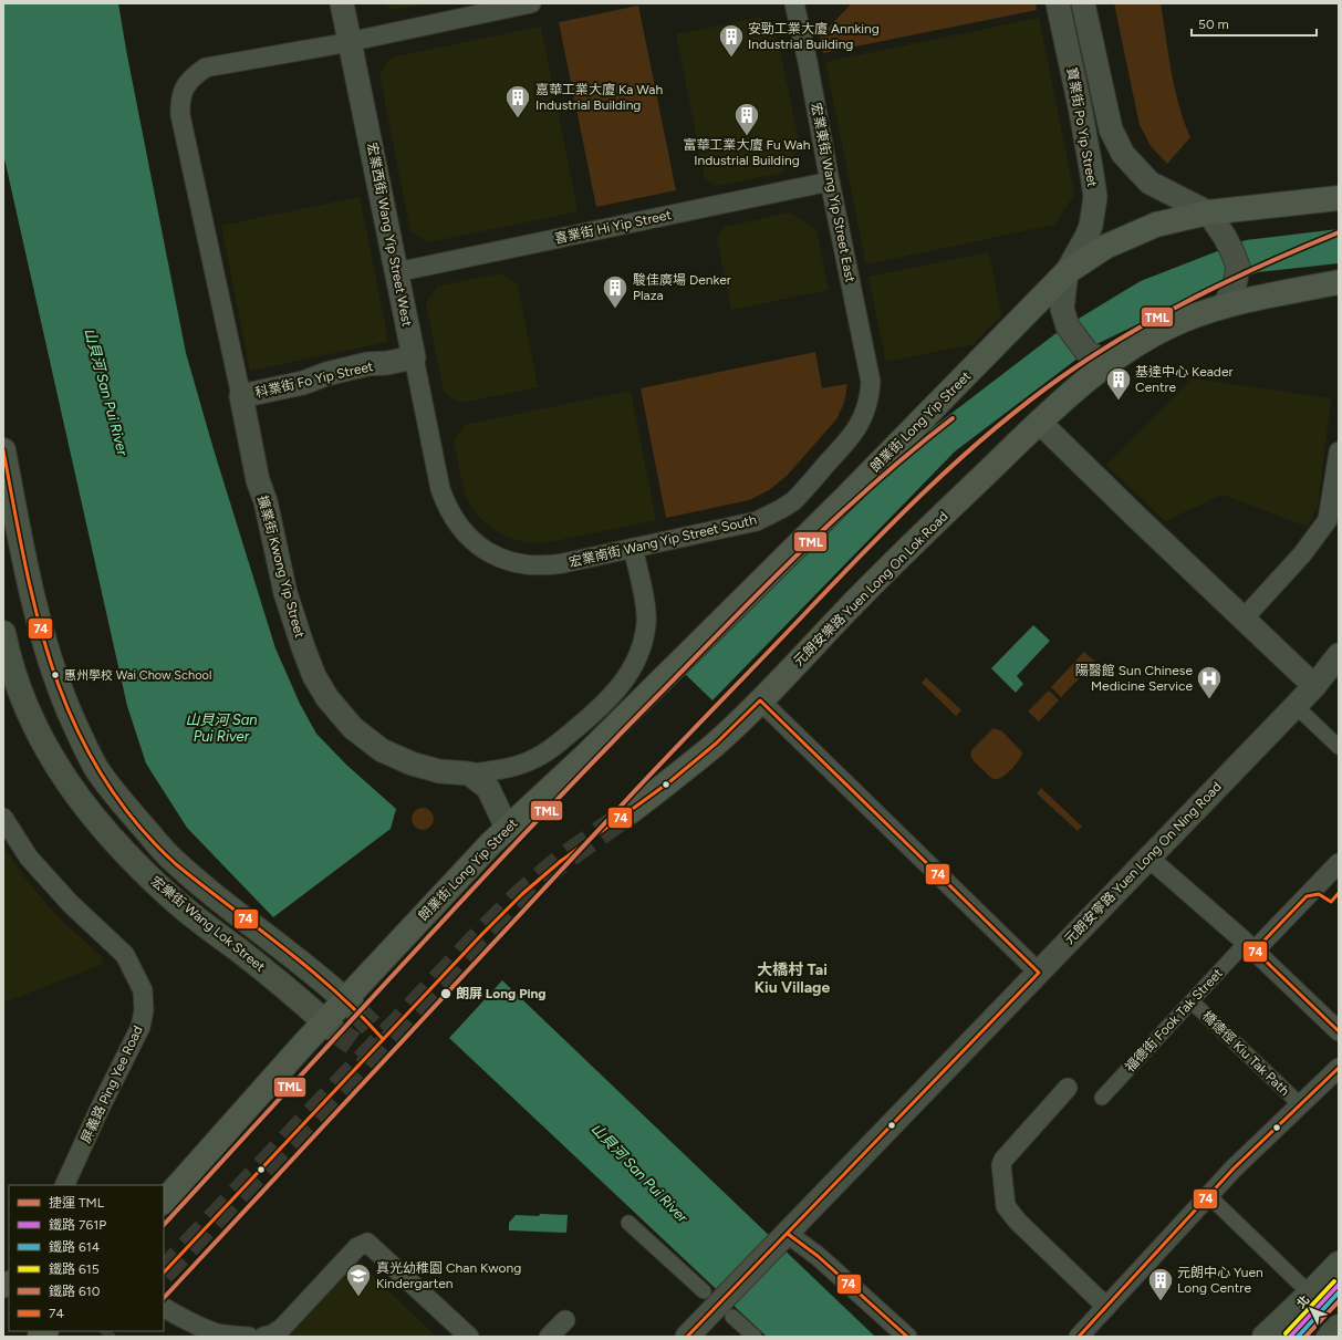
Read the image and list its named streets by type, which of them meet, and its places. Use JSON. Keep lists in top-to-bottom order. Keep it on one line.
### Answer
{"streets":{"main road":["朗業街 Long Yip Street","元朗安樂路 Yuen Long On Lok Road","宏樂街 Wang Lok Street"],"street":["寶業街 Po Yip Street","宏業東街 Wang Yip Street East","喜業街 Hi Yip Street","宏業西街 Wang Yip Street West","科業街 Fo Yip Street","宏業南街 Wang Yip Street South","擴業街 Kwong Yip Street","元朗安寧路 Yuen Long On Ning Road","福德街 Fook Tak Street","橋德徑 Kiu Tak Path","屏義路 Ping Yee Road"]},"crossings":[["寶業街 Po Yip Street","朗業街 Long Yip Street"],["宏業東街 Wang Yip Street East","喜業街 Hi Yip Street"],["宏業東街 Wang Yip Street East","宏業南街 Wang Yip Street South"],["喜業街 Hi Yip Street","宏業西街 Wang Yip Street West"],["宏業西街 Wang Yip Street West","科業街 Fo Yip Street"],["宏業西街 Wang Yip Street West","宏業南街 Wang Yip Street South"],["科業街 Fo Yip Street","擴業街 Kwong Yip Street"],["朗業街 Long Yip Street","宏樂街 Wang Lok Street"],["宏業南街 Wang Yip Street South","擴業街 Kwong Yip Street"],["福德街 Fook Tak Street","橋德徑 Kiu Tak Path"]],"districts":["大橋村 Tai Kiu Village"],"water":["山貝河 San Pui River"],"places":{"building":["安勁工業大廈 Annking Industrial Building","嘉華工業大廈 Ka Wah Industrial Building","富華工業大廈 Fu Wah Industrial Building","駿佳廣場 Denker Plaza","基達中心 Keader Centre","元朗中心 Yuen Long Centre"],"other":["惠州學校 Wai Chow School","朗屏 Long Ping"],"hospital":["陽醫館 Sun Chinese Medicine Service"],"school or university":["真光幼稚園 Chan Kwong Kindergarten"]},"lines":["metro line TML","transit line 74","rail line 615","rail line 761P","rail line 614","rail line 610"],"legend":["捷運 TML","鐵路 761P","鐵路 614","鐵路 615","鐵路 610","74"],"scale_bar":"50 m","north":"top left"}
